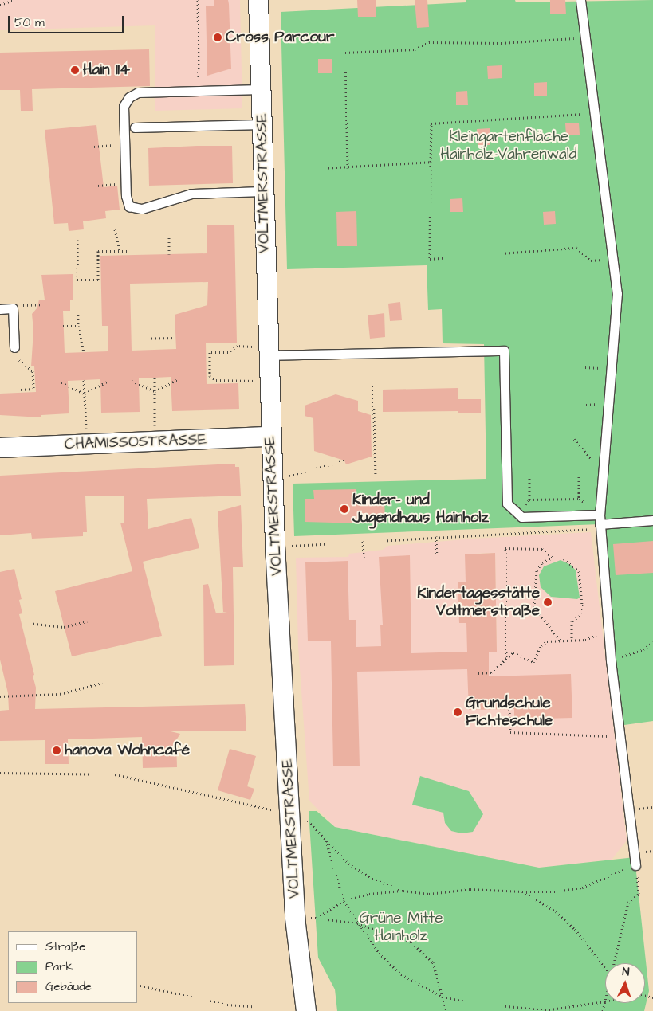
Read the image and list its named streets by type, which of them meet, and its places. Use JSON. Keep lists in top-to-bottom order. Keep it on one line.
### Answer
{"streets":{"street":["VOLTMERSTRASSE","CHAMISSOSTRASSE"]},"crossings":[["VOLTMERSTRASSE","CHAMISSOSTRASSE"]],"parks":["Kleingartenfläche Hainholz-Vahrenwald","Grüne Mitte Hainholz"],"places":["Cross Parcour","Hain 114","Kinder- und Jugendhaus Hainholz","Kindertagesstätte Voltmerstraße","Grundschule Fichteschule","hanova Wohncafé"],"legend":["Straße","Park","Gebäude"],"scale_bar":"50 m","north":"top"}
